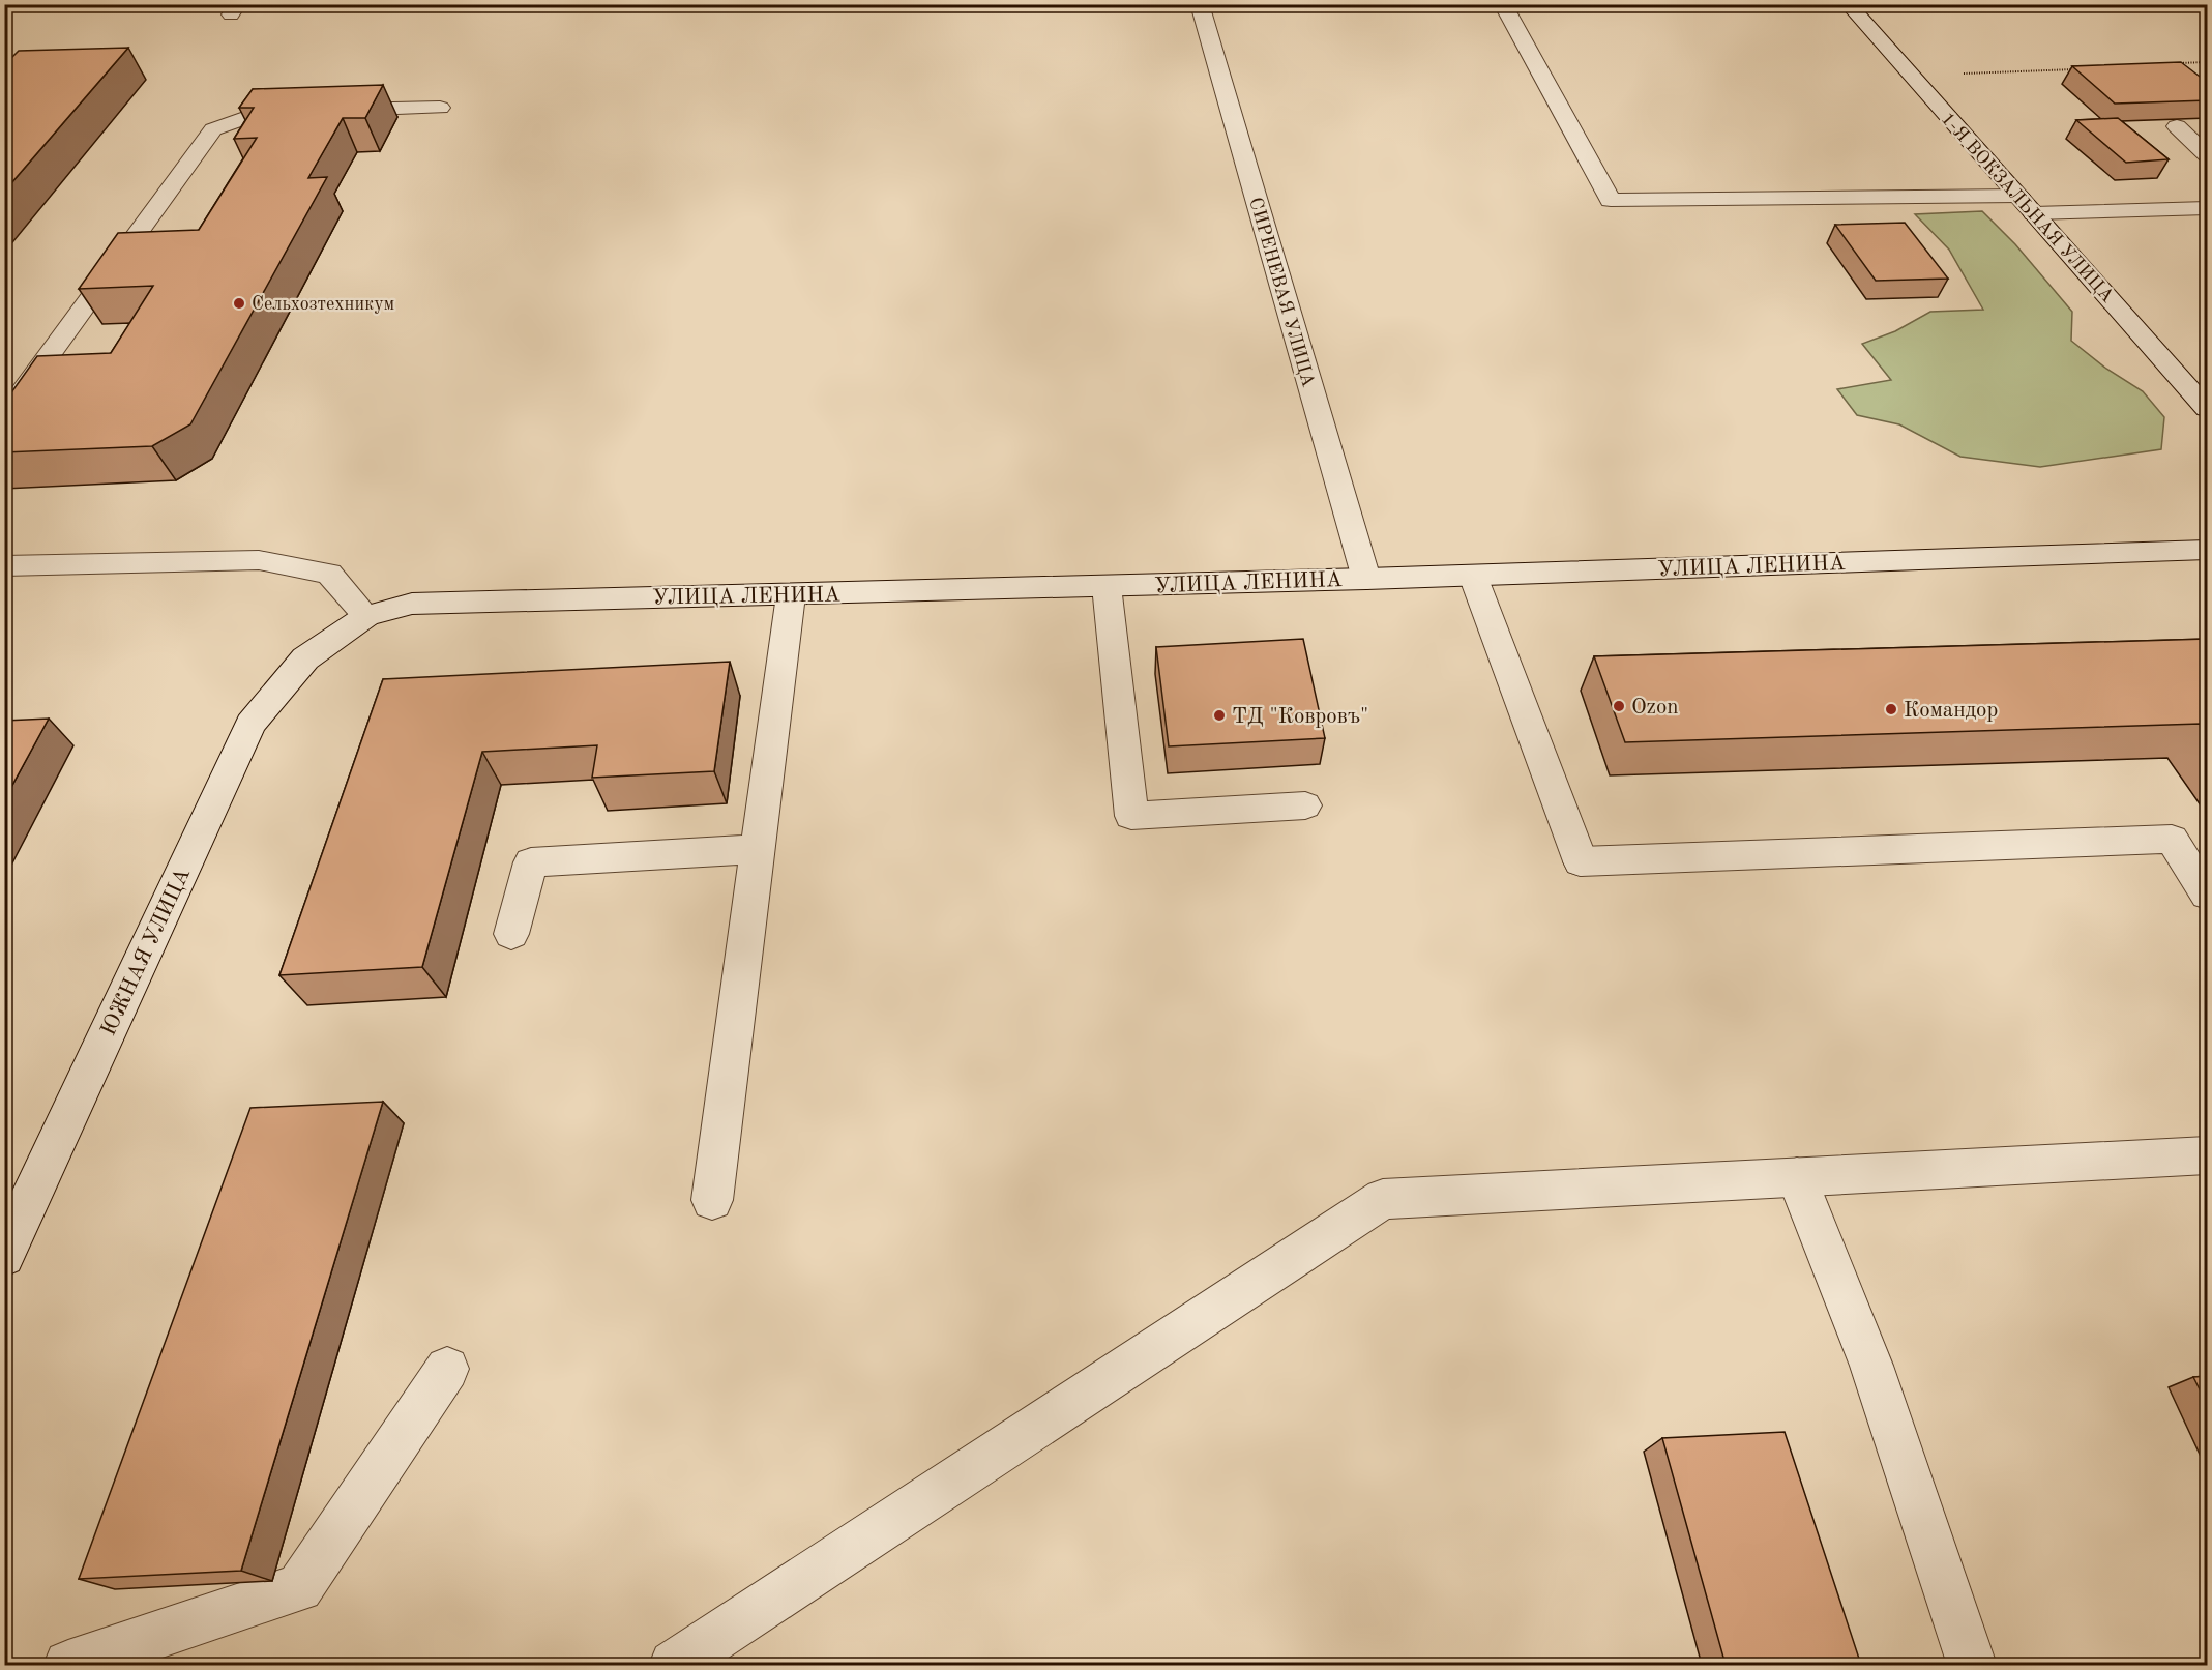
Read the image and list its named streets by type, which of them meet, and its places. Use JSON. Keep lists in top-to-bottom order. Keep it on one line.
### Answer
{"streets":{"street":["1-Я ВОКЗАЛЬНАЯ УЛИЦА","СИРЕНЕВАЯ УЛИЦА","УЛИЦА ЛЕНИНА","ЮЖНАЯ УЛИЦА"]},"crossings":[["СИРЕНЕВАЯ УЛИЦА","УЛИЦА ЛЕНИНА"],["УЛИЦА ЛЕНИНА","ЮЖНАЯ УЛИЦА"]],"places":["Сельхозтехникум","Ozon","Командор","ТД \"Ковровъ\""]}
